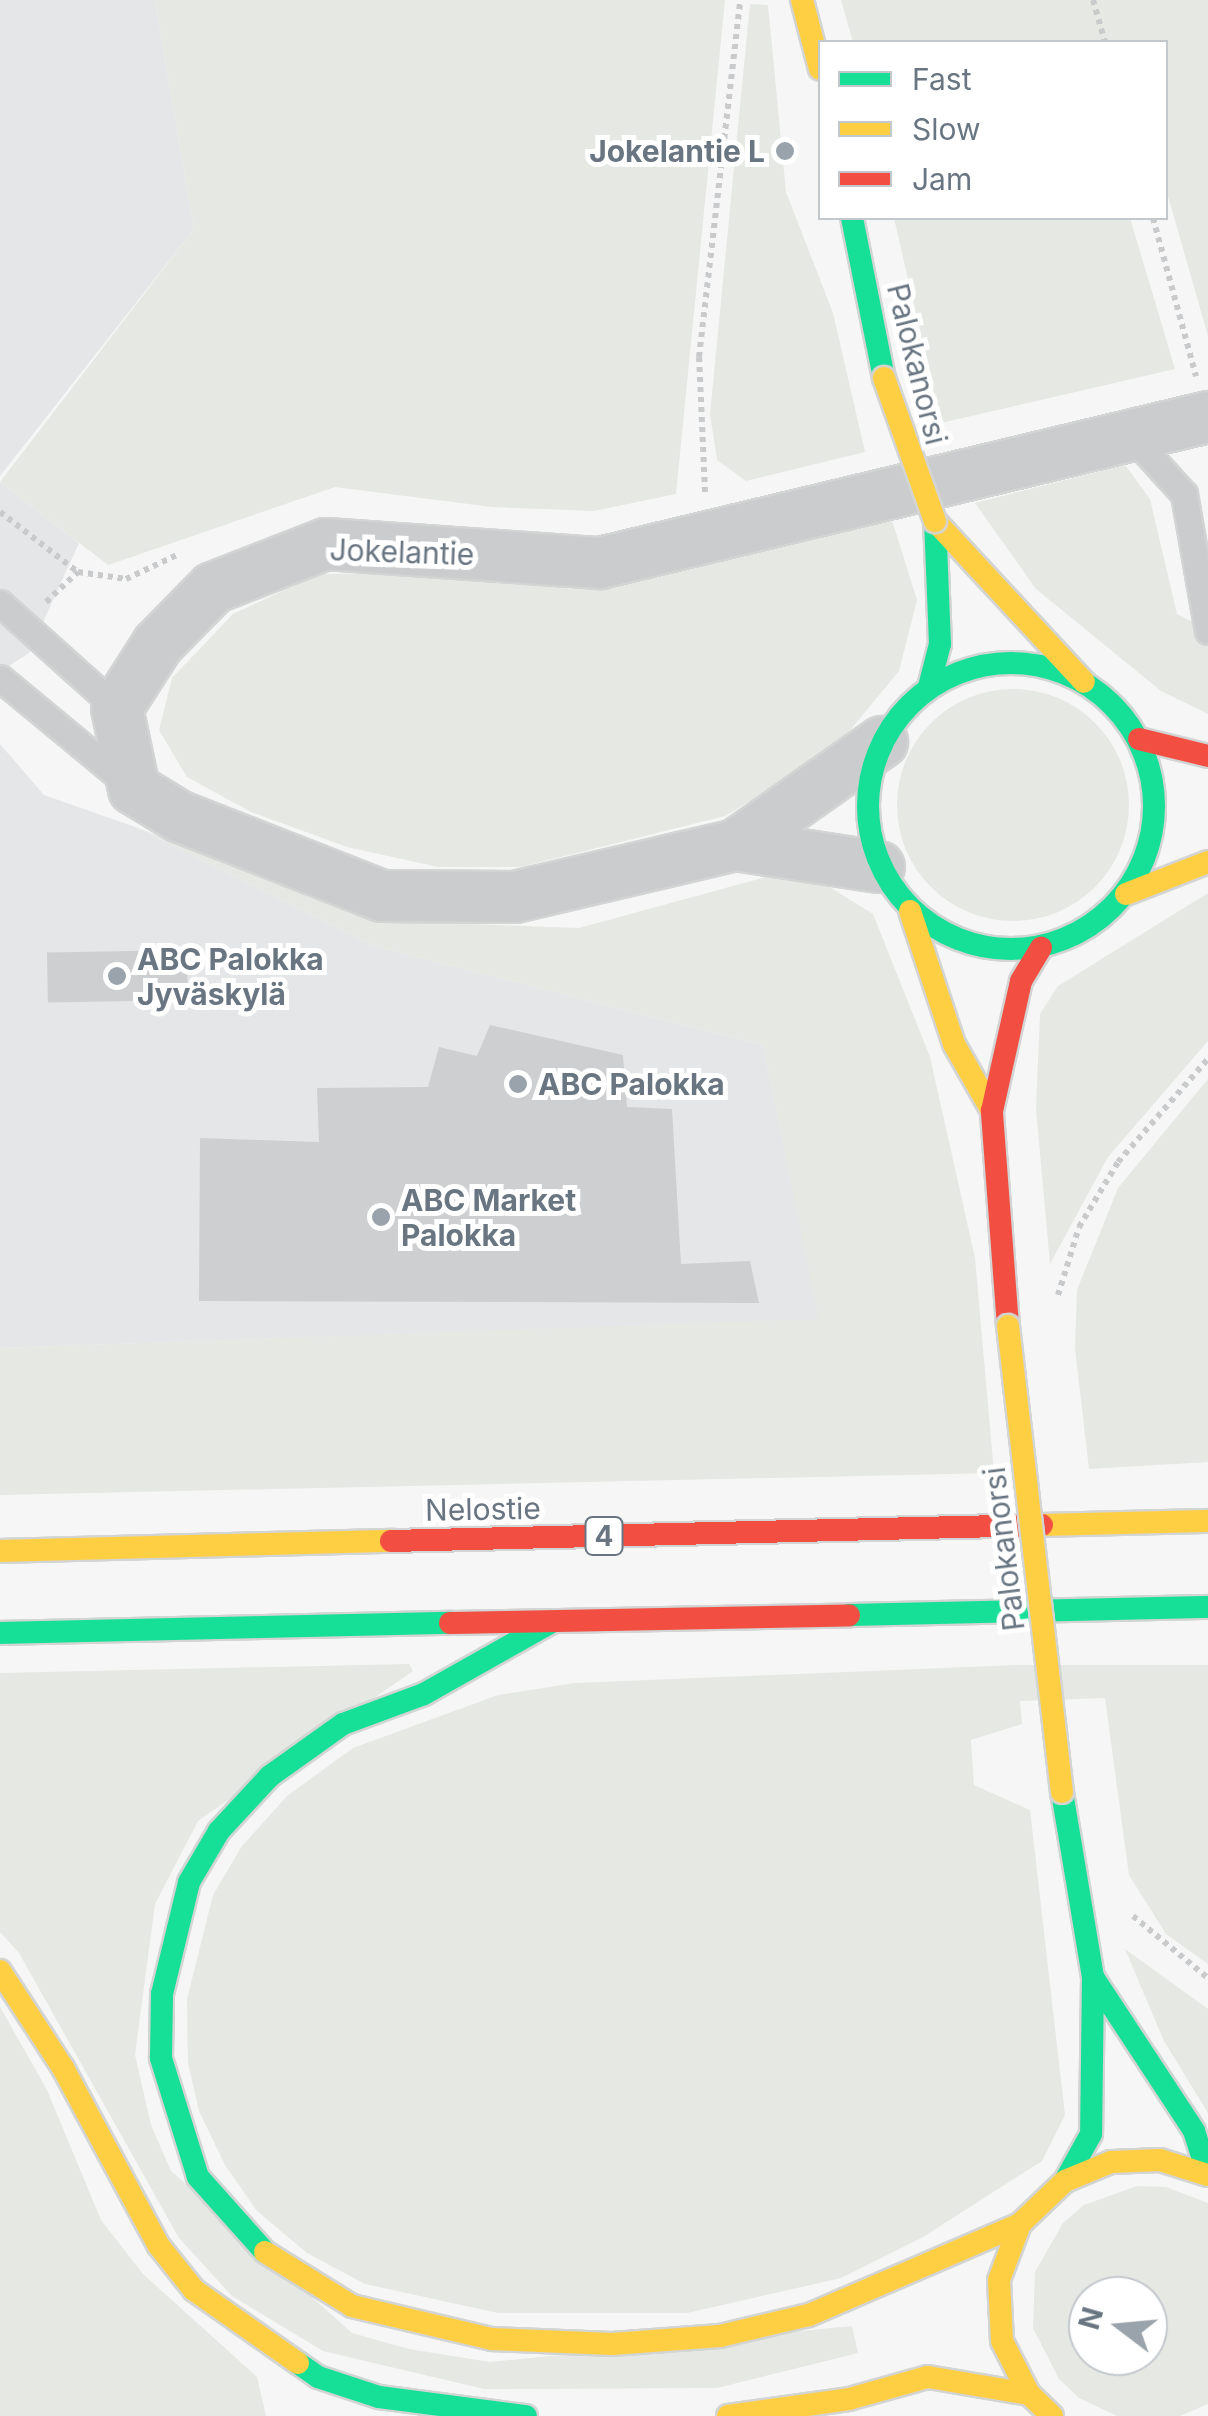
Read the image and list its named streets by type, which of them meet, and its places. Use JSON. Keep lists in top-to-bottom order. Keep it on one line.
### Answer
{"streets":{"main road":["Palokanorsi","Nelostie","4"],"street":["Jokelantie"]},"places":["Jokelantie L","ABC Palokka Jyväskylä","ABC Palokka","ABC Market Palokka"],"legend":["Fast","Slow","Jam"],"north":"left"}
